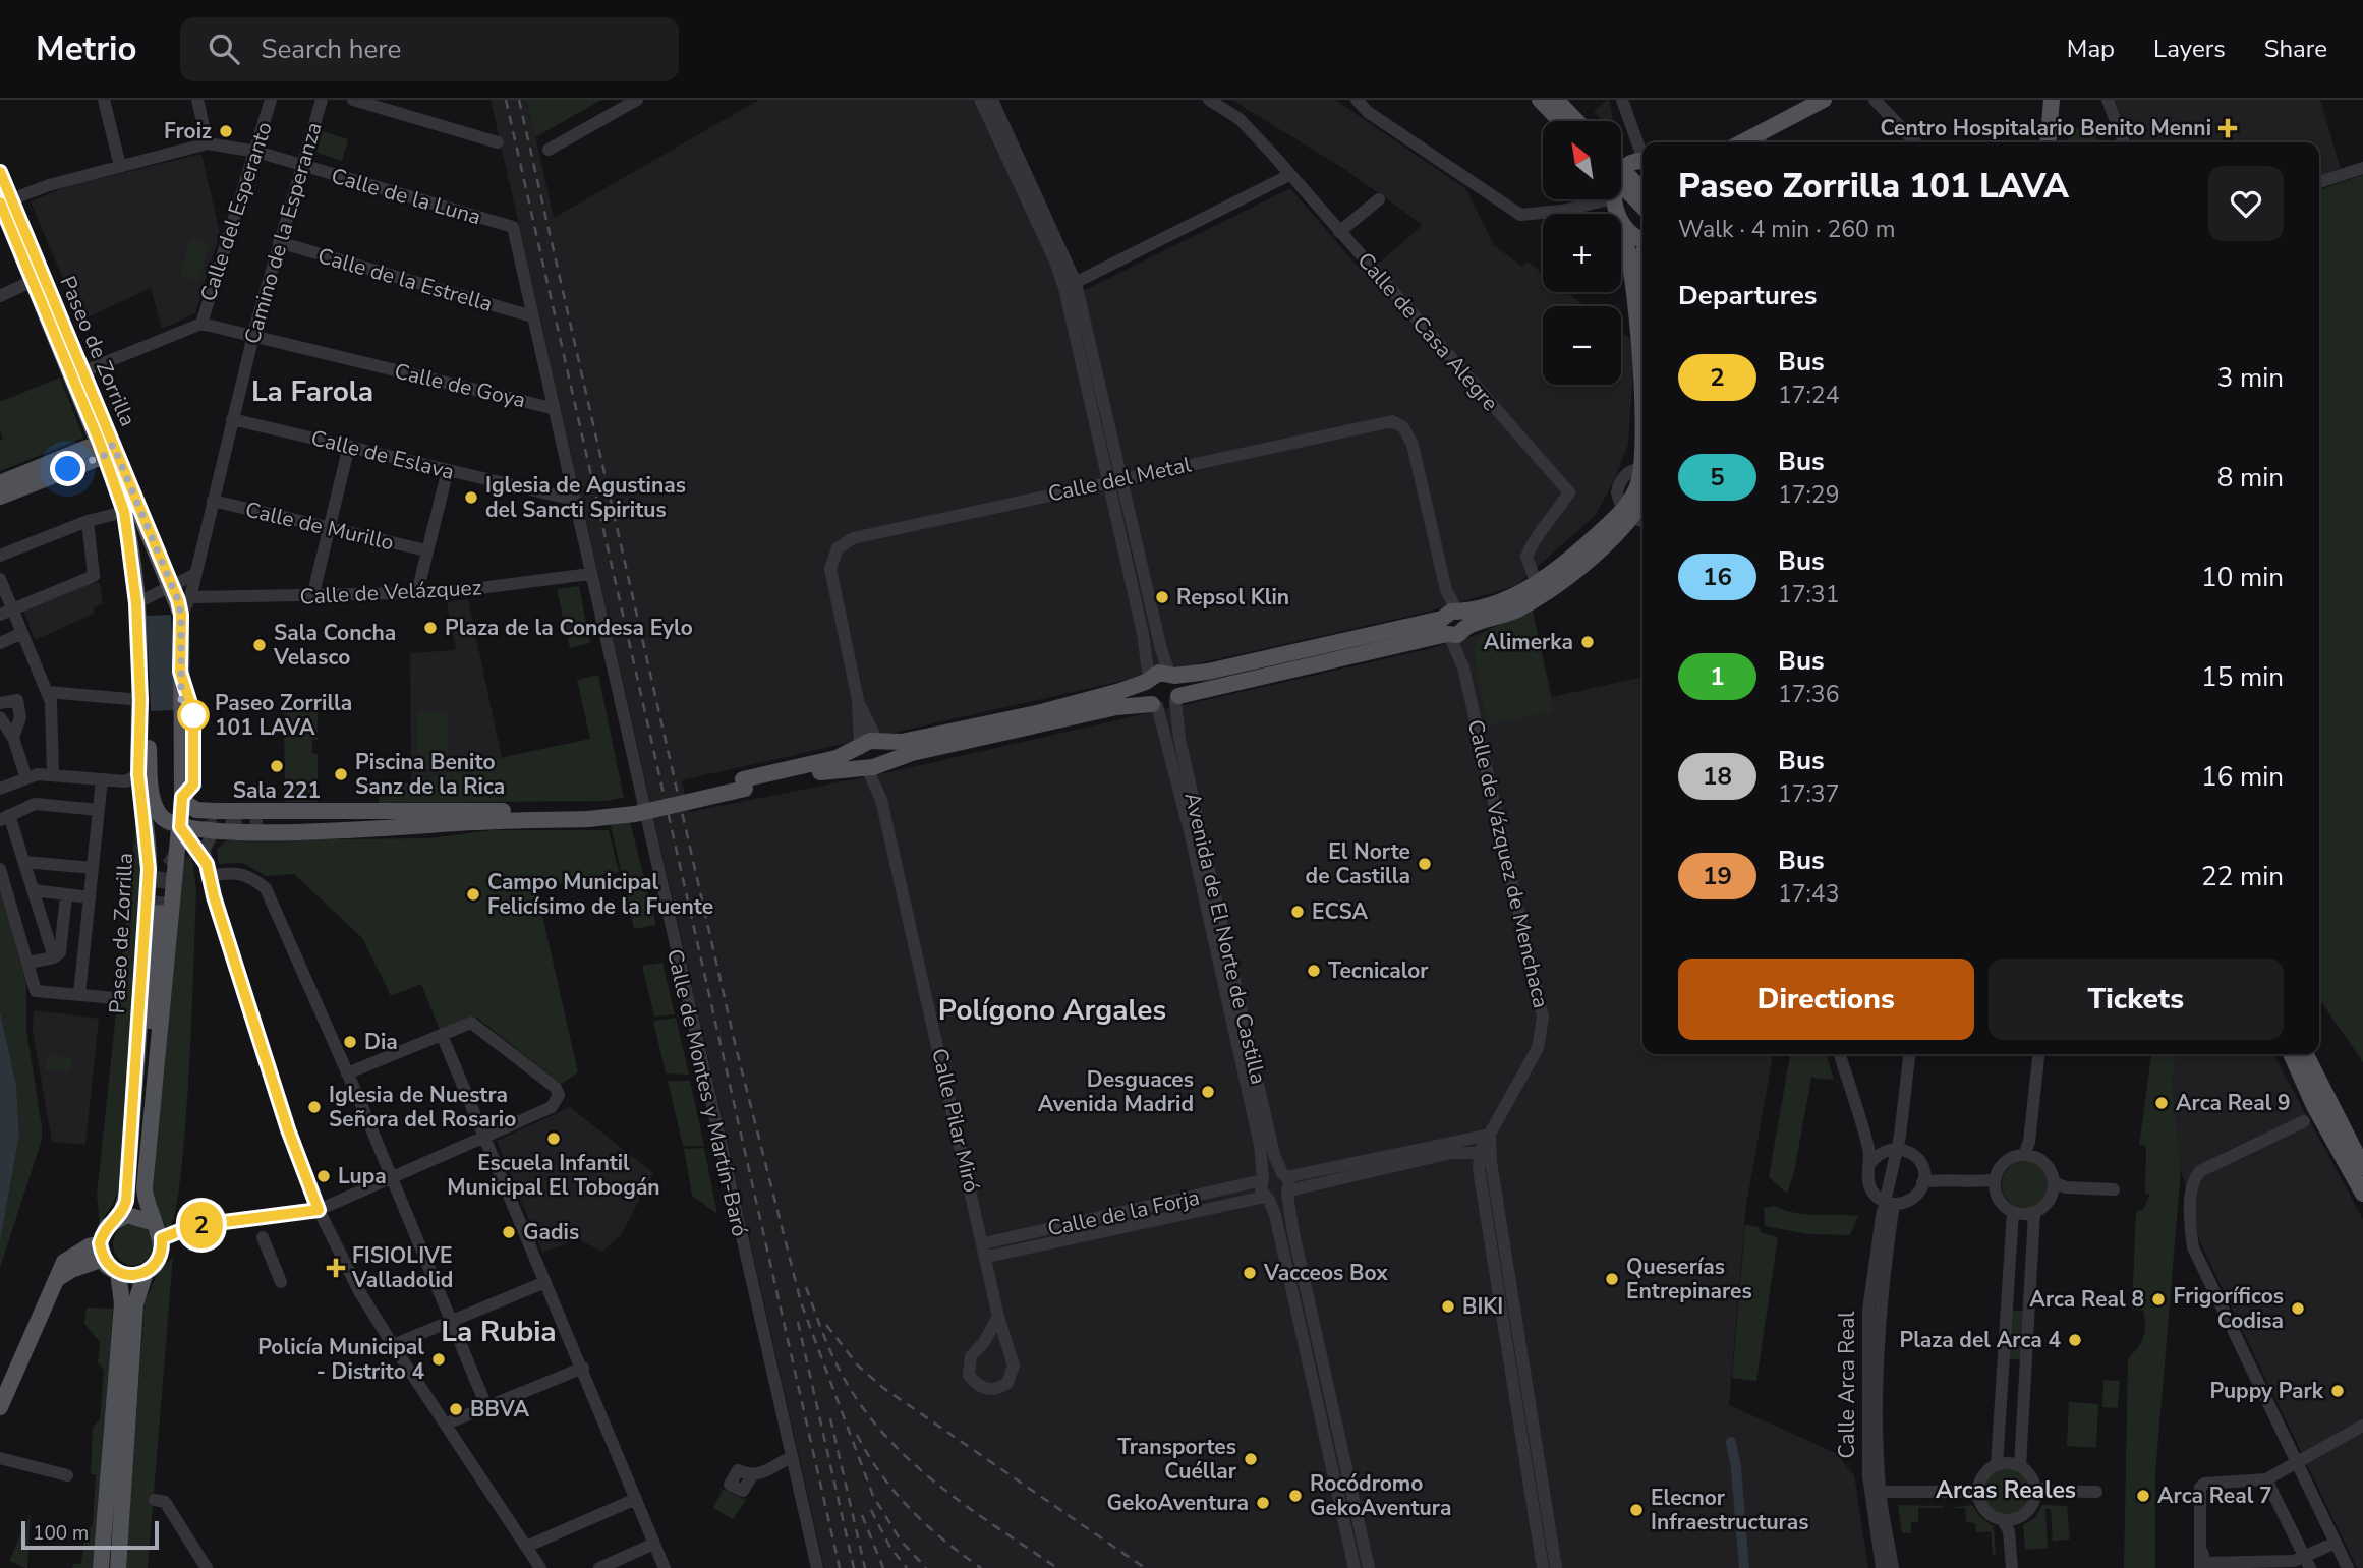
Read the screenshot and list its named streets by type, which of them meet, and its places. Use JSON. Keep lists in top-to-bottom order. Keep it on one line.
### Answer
{"streets":{"main road":["Paseo de Zorrilla"],"street":["Calle de la Luna","Calle del Esperanto","Camino de la Esperanza","Calle de la Estrella","Calle de Casa Alegre","Calle de Goya","Calle de Eslava","Calle del Metal","Calle de Murillo","Calle de Velázquez","Calle de Vázquez de Menchaca","Avenida de El Norte de Castilla","Calle de Montes y Martín-Baró","Calle Pilar Miró","Calle de la Forja","Calle Arca Real"]},"crossings":[["Calle de la Luna","Calle del Esperanto"],["Calle de la Luna","Camino de la Esperanza"],["Calle de la Luna","Paseo de Zorrilla"],["Calle de la Luna","Calle de Montes y Martín-Baró"],["Calle del Esperanto","Calle de Goya"],["Camino de la Esperanza","Calle de la Estrella"],["Camino de la Esperanza","Paseo de Zorrilla"],["Camino de la Esperanza","Calle de Goya"],["Camino de la Esperanza","Calle de Eslava"],["Camino de la Esperanza","Calle de Murillo"],["Camino de la Esperanza","Calle de Velázquez"],["Calle de la Estrella","Calle de Montes y Martín-Baró"],["Calle de Goya","Calle de Montes y Martín-Baró"],["Calle de Eslava","Calle de Montes y Martín-Baró"],["Calle del Metal","Calle de Vázquez de Menchaca"],["Calle de Velázquez","Calle de Montes y Martín-Baró"],["Avenida de El Norte de Castilla","Calle de la Forja"],["Calle Pilar Miró","Calle de la Forja"]],"districts":["La Farola","Polígono Argales","La Rubia","Arcas Reales"],"places":{"health":["Centro Hospitalario Benito Menni","FISIOLIVE Valladolid"],"other":["Froiz","Iglesia de Agustinas del Sancti Spiritus","Repsol Klin","Plaza de la Condesa Eylo","Alimerka","Sala Concha Velasco","Paseo Zorrilla 101 LAVA","Sala 221","Piscina Benito Sanz de la Rica","El Norte de Castilla","Campo Municipal Felicísimo de la Fuente","ECSA","Tecnicalor","Dia","Desguaces Avenida Madrid","Arca Real 9","Iglesia de Nuestra Señora del Rosario","Escuela Infantil Municipal El Tobogán","Lupa","Gadis","Vacceos Box","Queserías Entrepinares","Arca Real 8","BIKI","Frigoríficos Codisa","Plaza del Arca 4","Policía Municipal - Distrito 4","Puppy Park","BBVA","Transportes Cuéllar","Rocódromo GekoAventura","Arca Real 7","GekoAventura","Elecnor Infraestructuras"]},"lines":["bus line 2"],"scale_bar":"100 m","north":"top left","page":{"header":"Metrio","search":"Search here","nav":["Map","Layers","Share"],"on_map":"2","map_buttons":["+","−"],"heading":[["Paseo Zorrilla 101 LAVA","Walk · 4 min · 260 m"],"Departures"],"list":[{"mark":"2","name":"Bus","note":"17:24","value":"3 min"},{"mark":"5","name":"Bus","note":"17:29","value":"8 min"},{"mark":"16","name":"Bus","note":"17:31","value":"10 min"},{"mark":"1","name":"Bus","note":"17:36","value":"15 min"},{"mark":"18","name":"Bus","note":"17:37","value":"16 min"},{"mark":"19","name":"Bus","note":"17:43","value":"22 min"}],"buttons":["Directions","Tickets"],"scale":"100 m"}}
